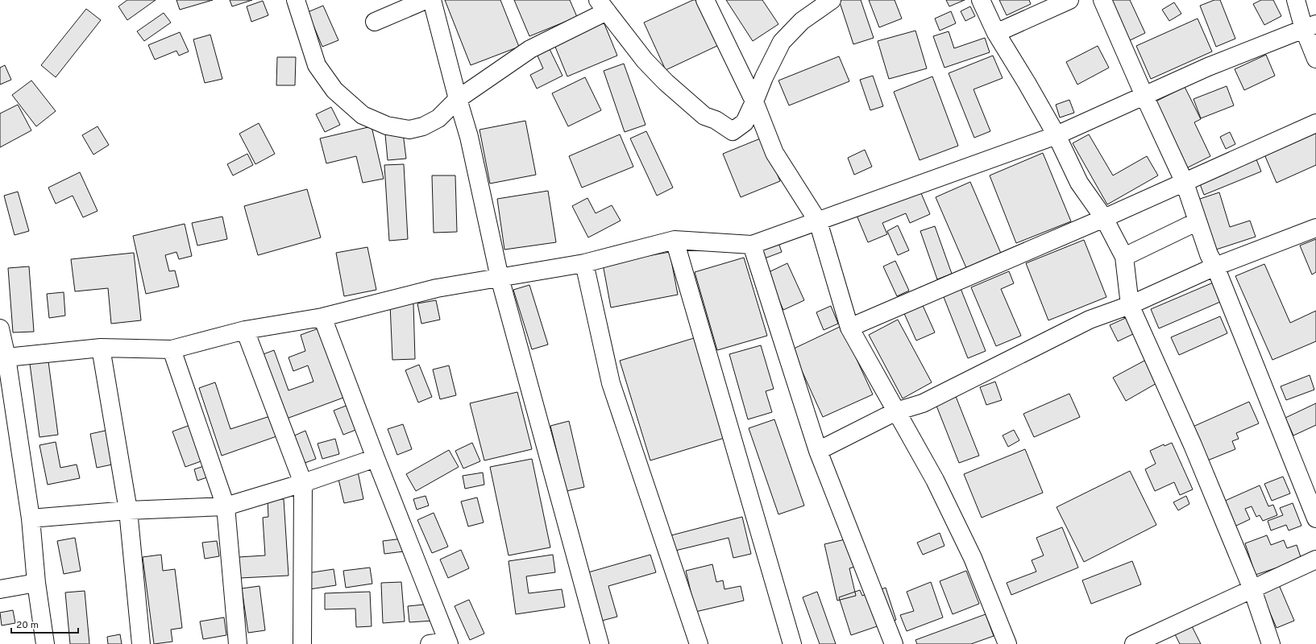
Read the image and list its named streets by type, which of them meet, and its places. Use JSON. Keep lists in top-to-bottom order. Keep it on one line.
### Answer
{"scale_bar":"20 m"}
